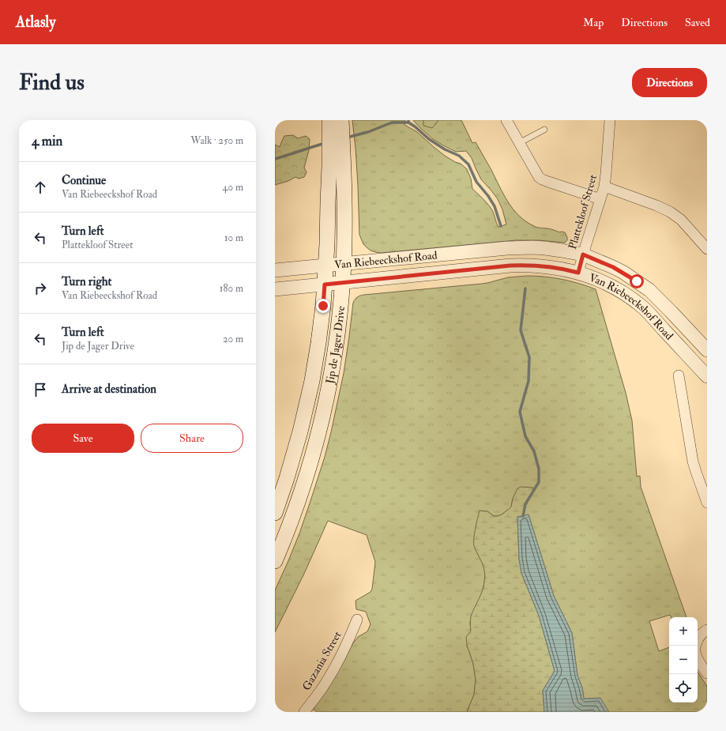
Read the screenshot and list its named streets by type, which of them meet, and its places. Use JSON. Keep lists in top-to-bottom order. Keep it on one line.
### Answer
{"streets":{"main road":["Jip de Jager Drive"],"street":["Plattekloof Street","Van Riebeeckshof Road","Gazania Street"]},"crossings":[["Plattekloof Street","Van Riebeeckshof Road"],["Van Riebeeckshof Road","Jip de Jager Drive"]],"page":{"header":"Atlasly","nav":["Map","Directions","Saved"],"buttons":["Directions",["Save","Share"]],"title":"Find us","heading":["4 min","Walk · 250 m"],"list":[["Continue","Van Riebeeckshof Road","40 m"],["Turn left","Plattekloof Street","10 m"],["Turn right","Van Riebeeckshof Road","180 m"],["Turn left","Jip de Jager Drive","20 m"],"Arrive at destination"],"map_buttons":["+","−"]}}
